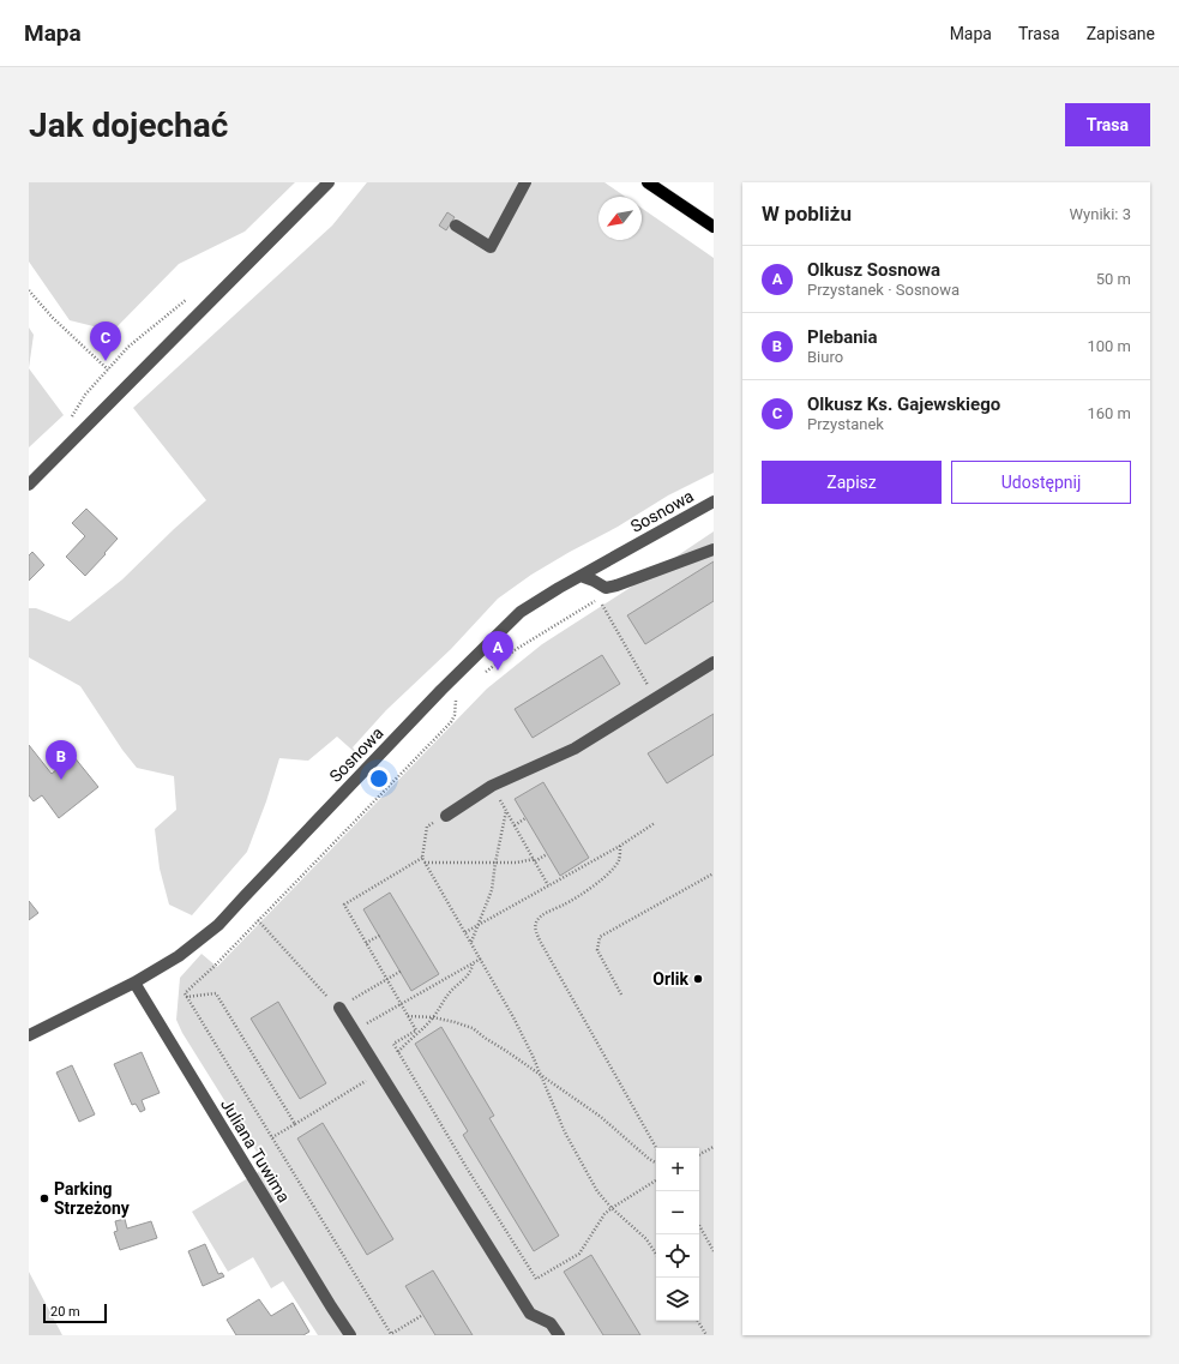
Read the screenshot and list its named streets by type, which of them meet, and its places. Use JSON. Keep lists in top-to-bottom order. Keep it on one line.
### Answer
{"streets":{"street":["Sosnowa","Juliana Tuwima"]},"crossings":[["Sosnowa","Juliana Tuwima"]],"places":["Orlik","Parking Strzeżony"],"scale_bar":"20 m","north":"bottom left","page":{"header":"Mapa","nav":["Mapa","Trasa","Zapisane"],"buttons":["Trasa",["Zapisz","Udostępnij"]],"title":"Jak dojechać","heading":["W pobliżu","Wyniki: 3"],"list":[{"mark":"A","name":"Olkusz Sosnowa","note":"Przystanek · Sosnowa","value":"50 m"},{"mark":"B","name":"Plebania","note":"Biuro","value":"100 m"},{"mark":"C","name":"Olkusz Ks. Gajewskiego","note":"Przystanek","value":"160 m"}],"pins":["C","A","B"],"map_buttons":["+","−"],"scale":"20 m"}}
